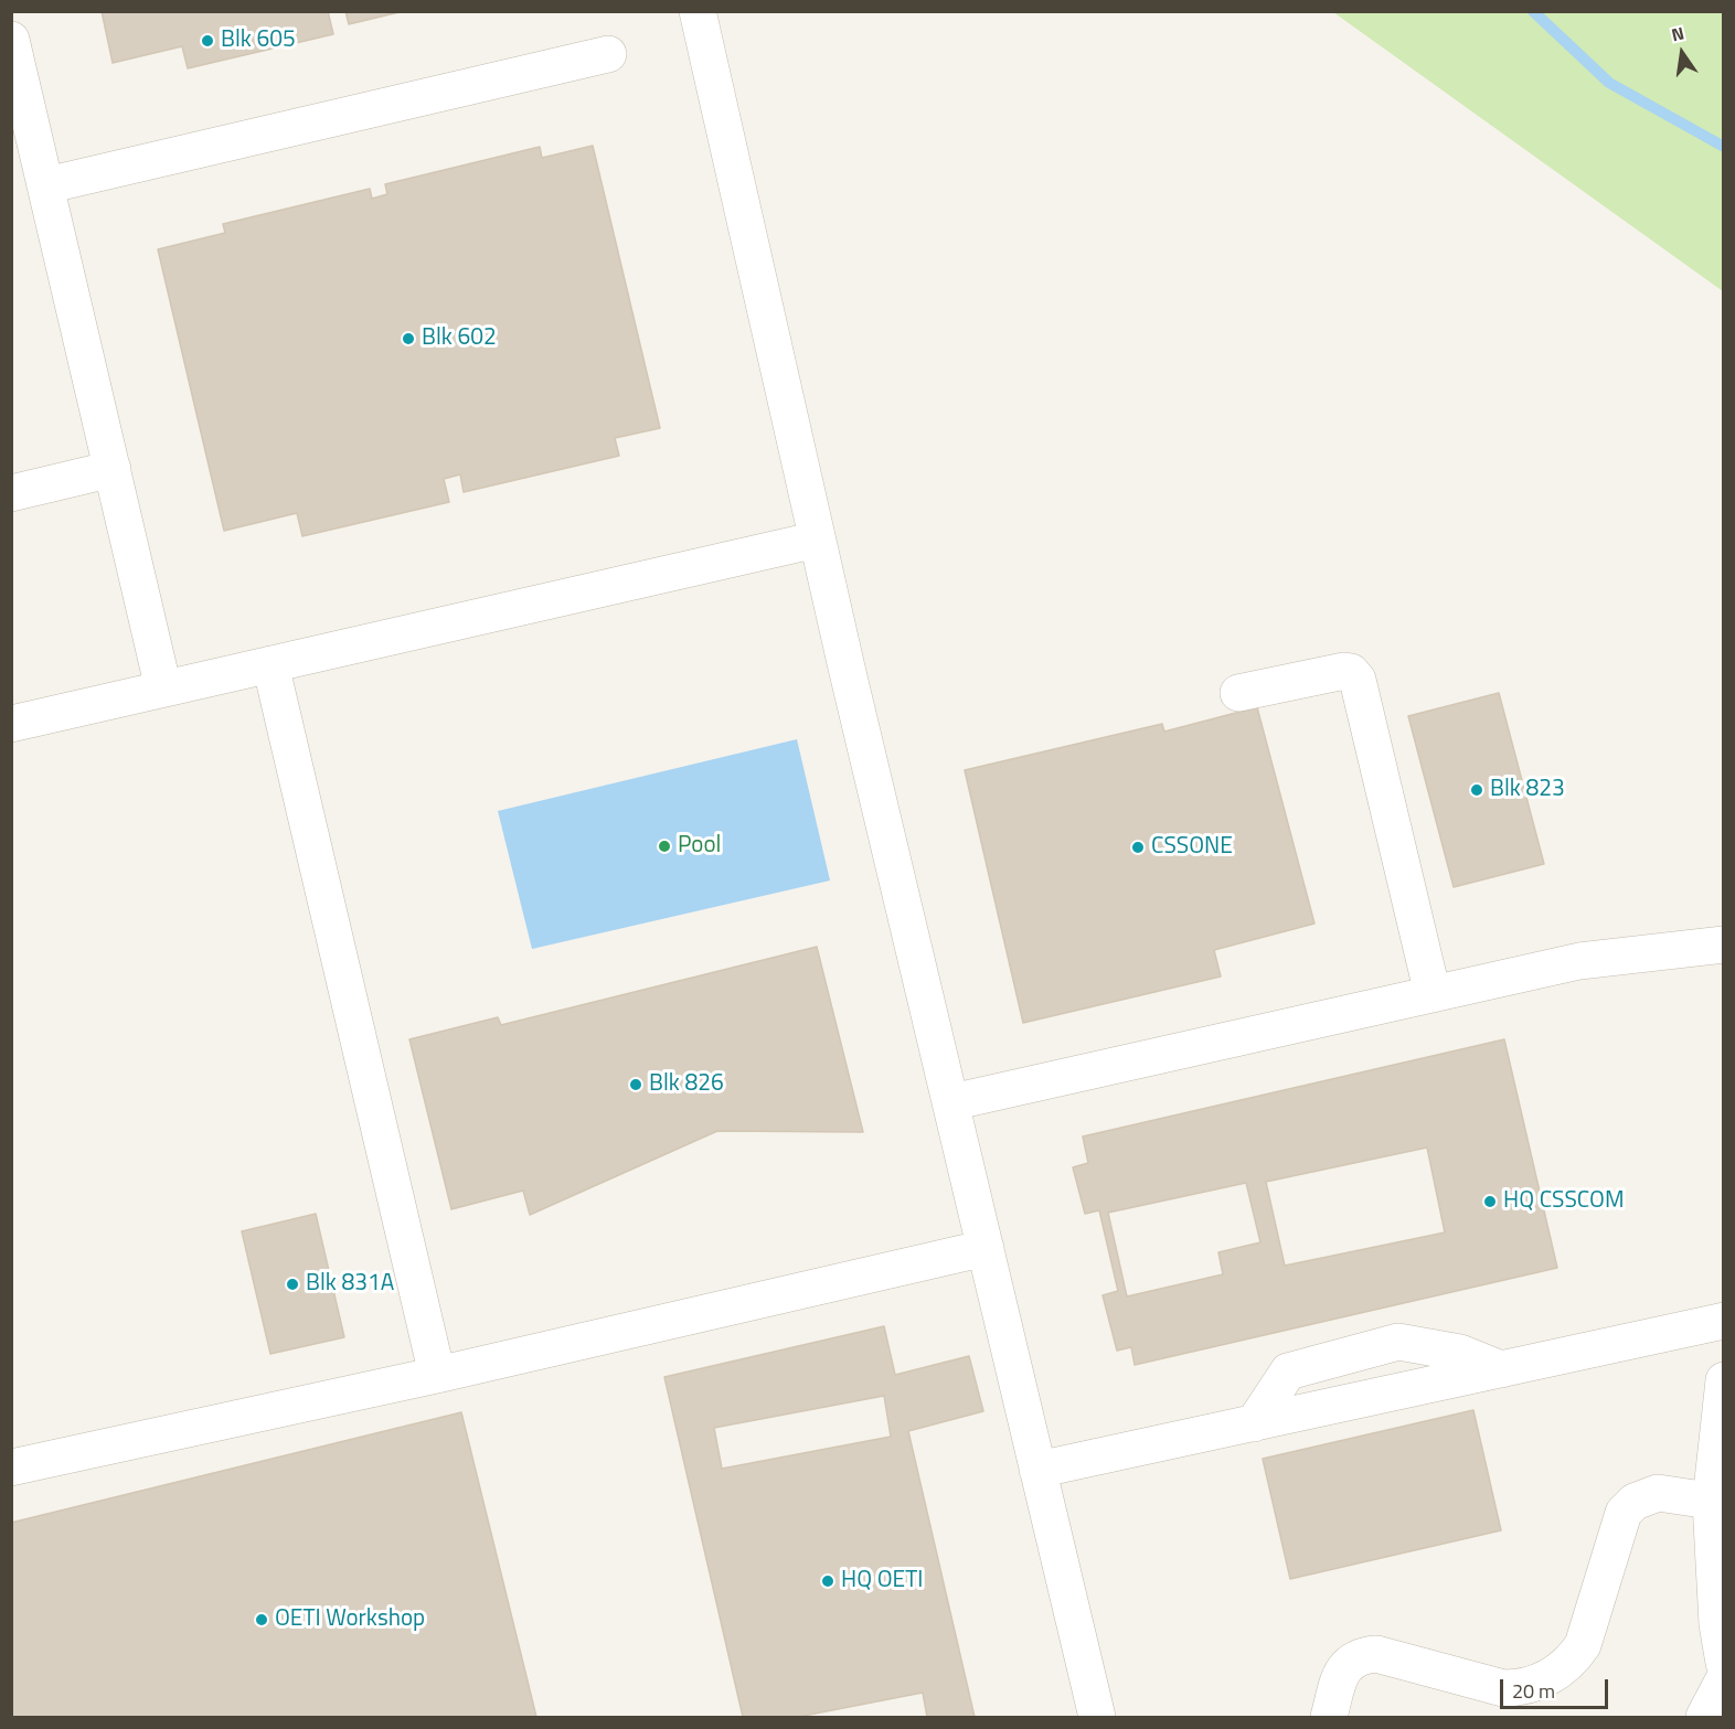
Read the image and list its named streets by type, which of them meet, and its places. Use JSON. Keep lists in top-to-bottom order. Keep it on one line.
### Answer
{"places":["Blk 605","Blk 602","Blk 823","Pool","CSSONE","Blk 826","HQ CSSCOM","Blk 831A","HQ OETI","OETI Workshop"],"scale_bar":"20 m","north":"top"}
